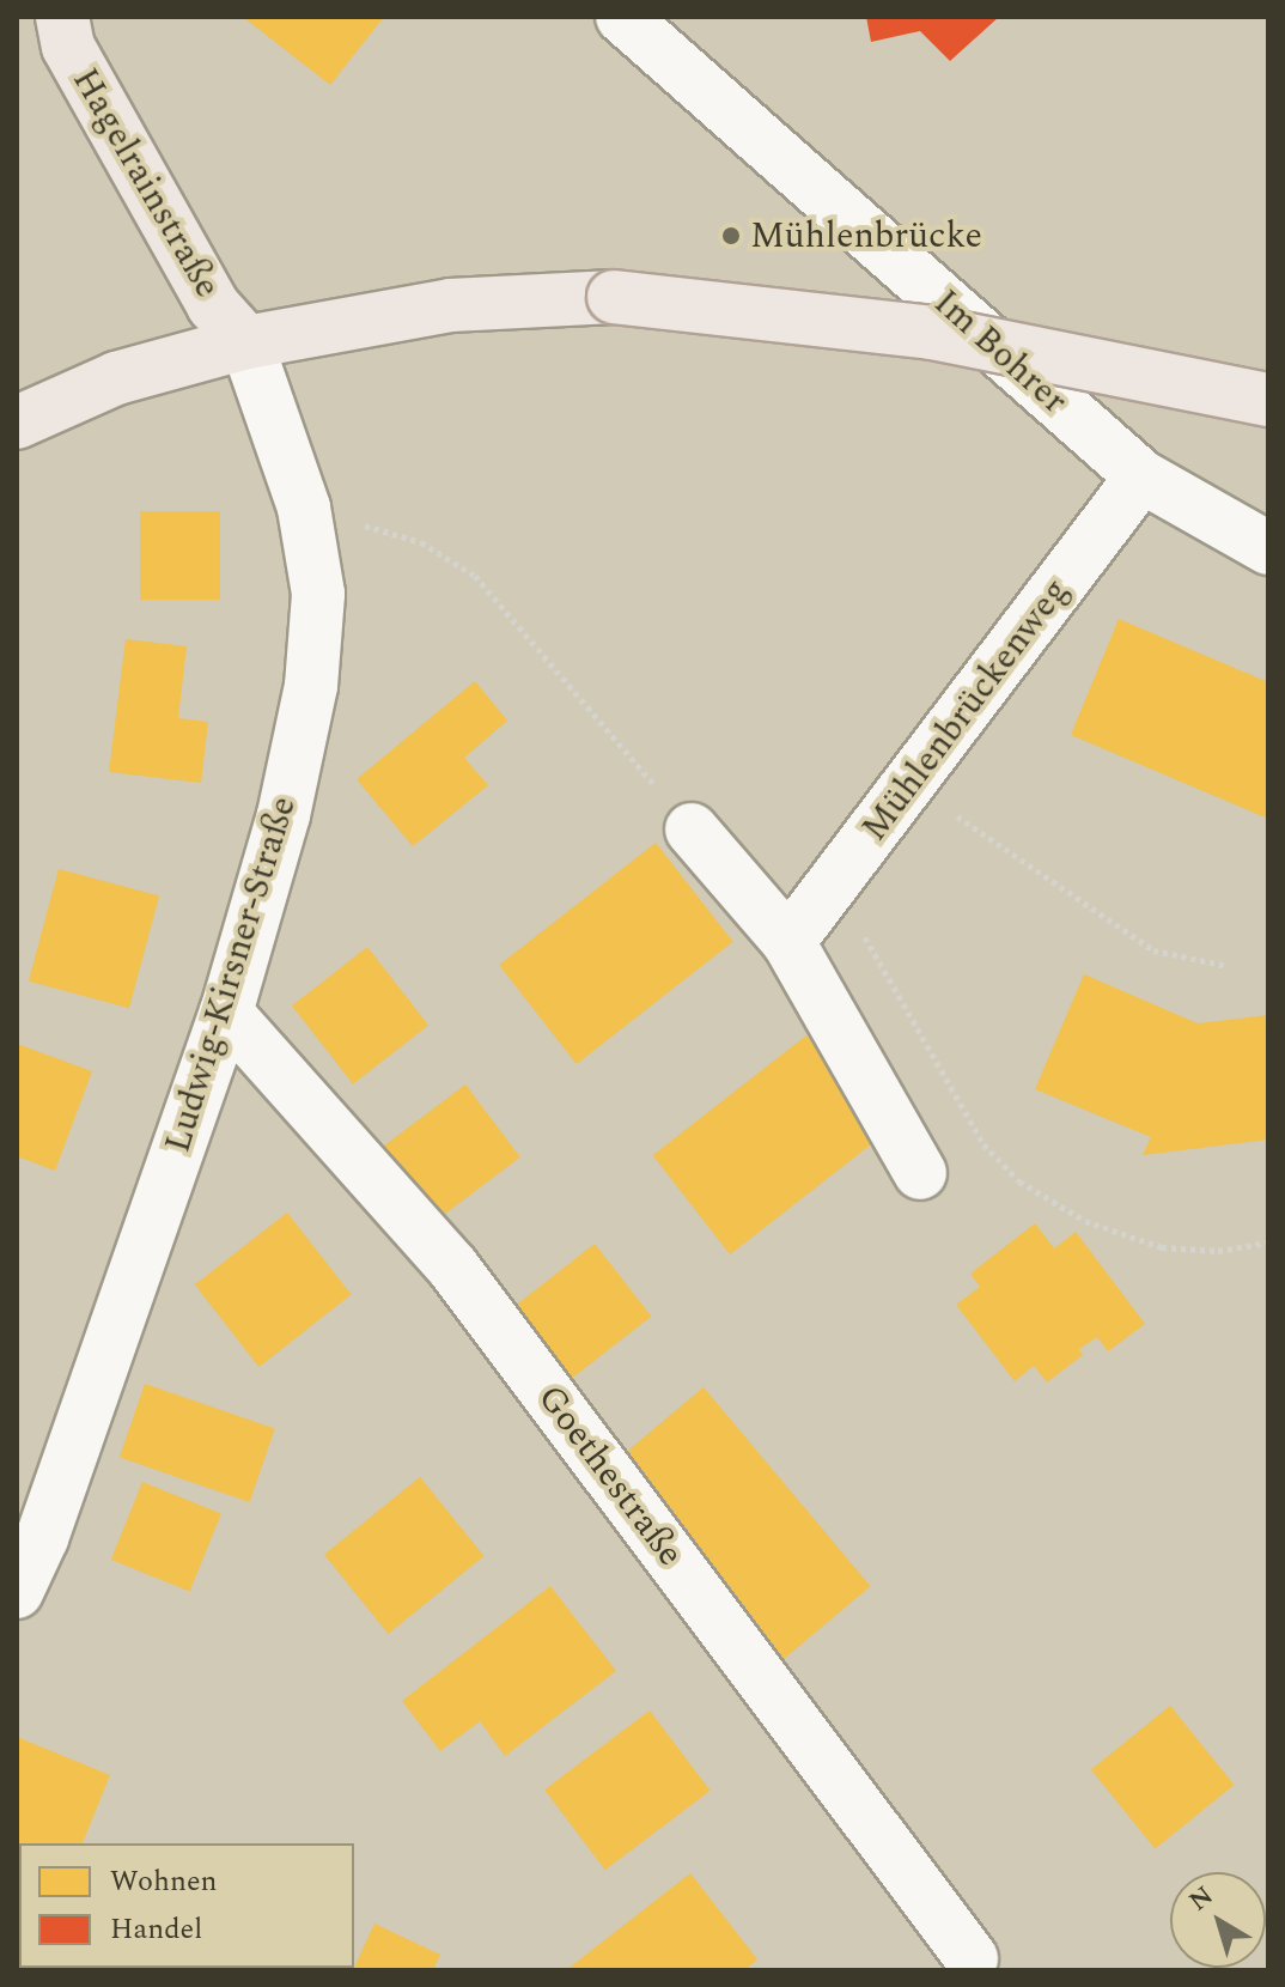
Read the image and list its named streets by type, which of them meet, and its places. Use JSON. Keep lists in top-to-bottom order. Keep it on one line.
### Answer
{"streets":{"main road":["Hagelrainstraße"],"street":["Im Bohrer","Mühlenbrückenweg","Ludwig-Kirsner-Straße","Goethestraße"]},"crossings":[["Hagelrainstraße","Ludwig-Kirsner-Straße"],["Im Bohrer","Mühlenbrückenweg"],["Ludwig-Kirsner-Straße","Goethestraße"]],"places":["Mühlenbrücke"],"legend":["Wohnen","Handel"],"north":"top left"}
